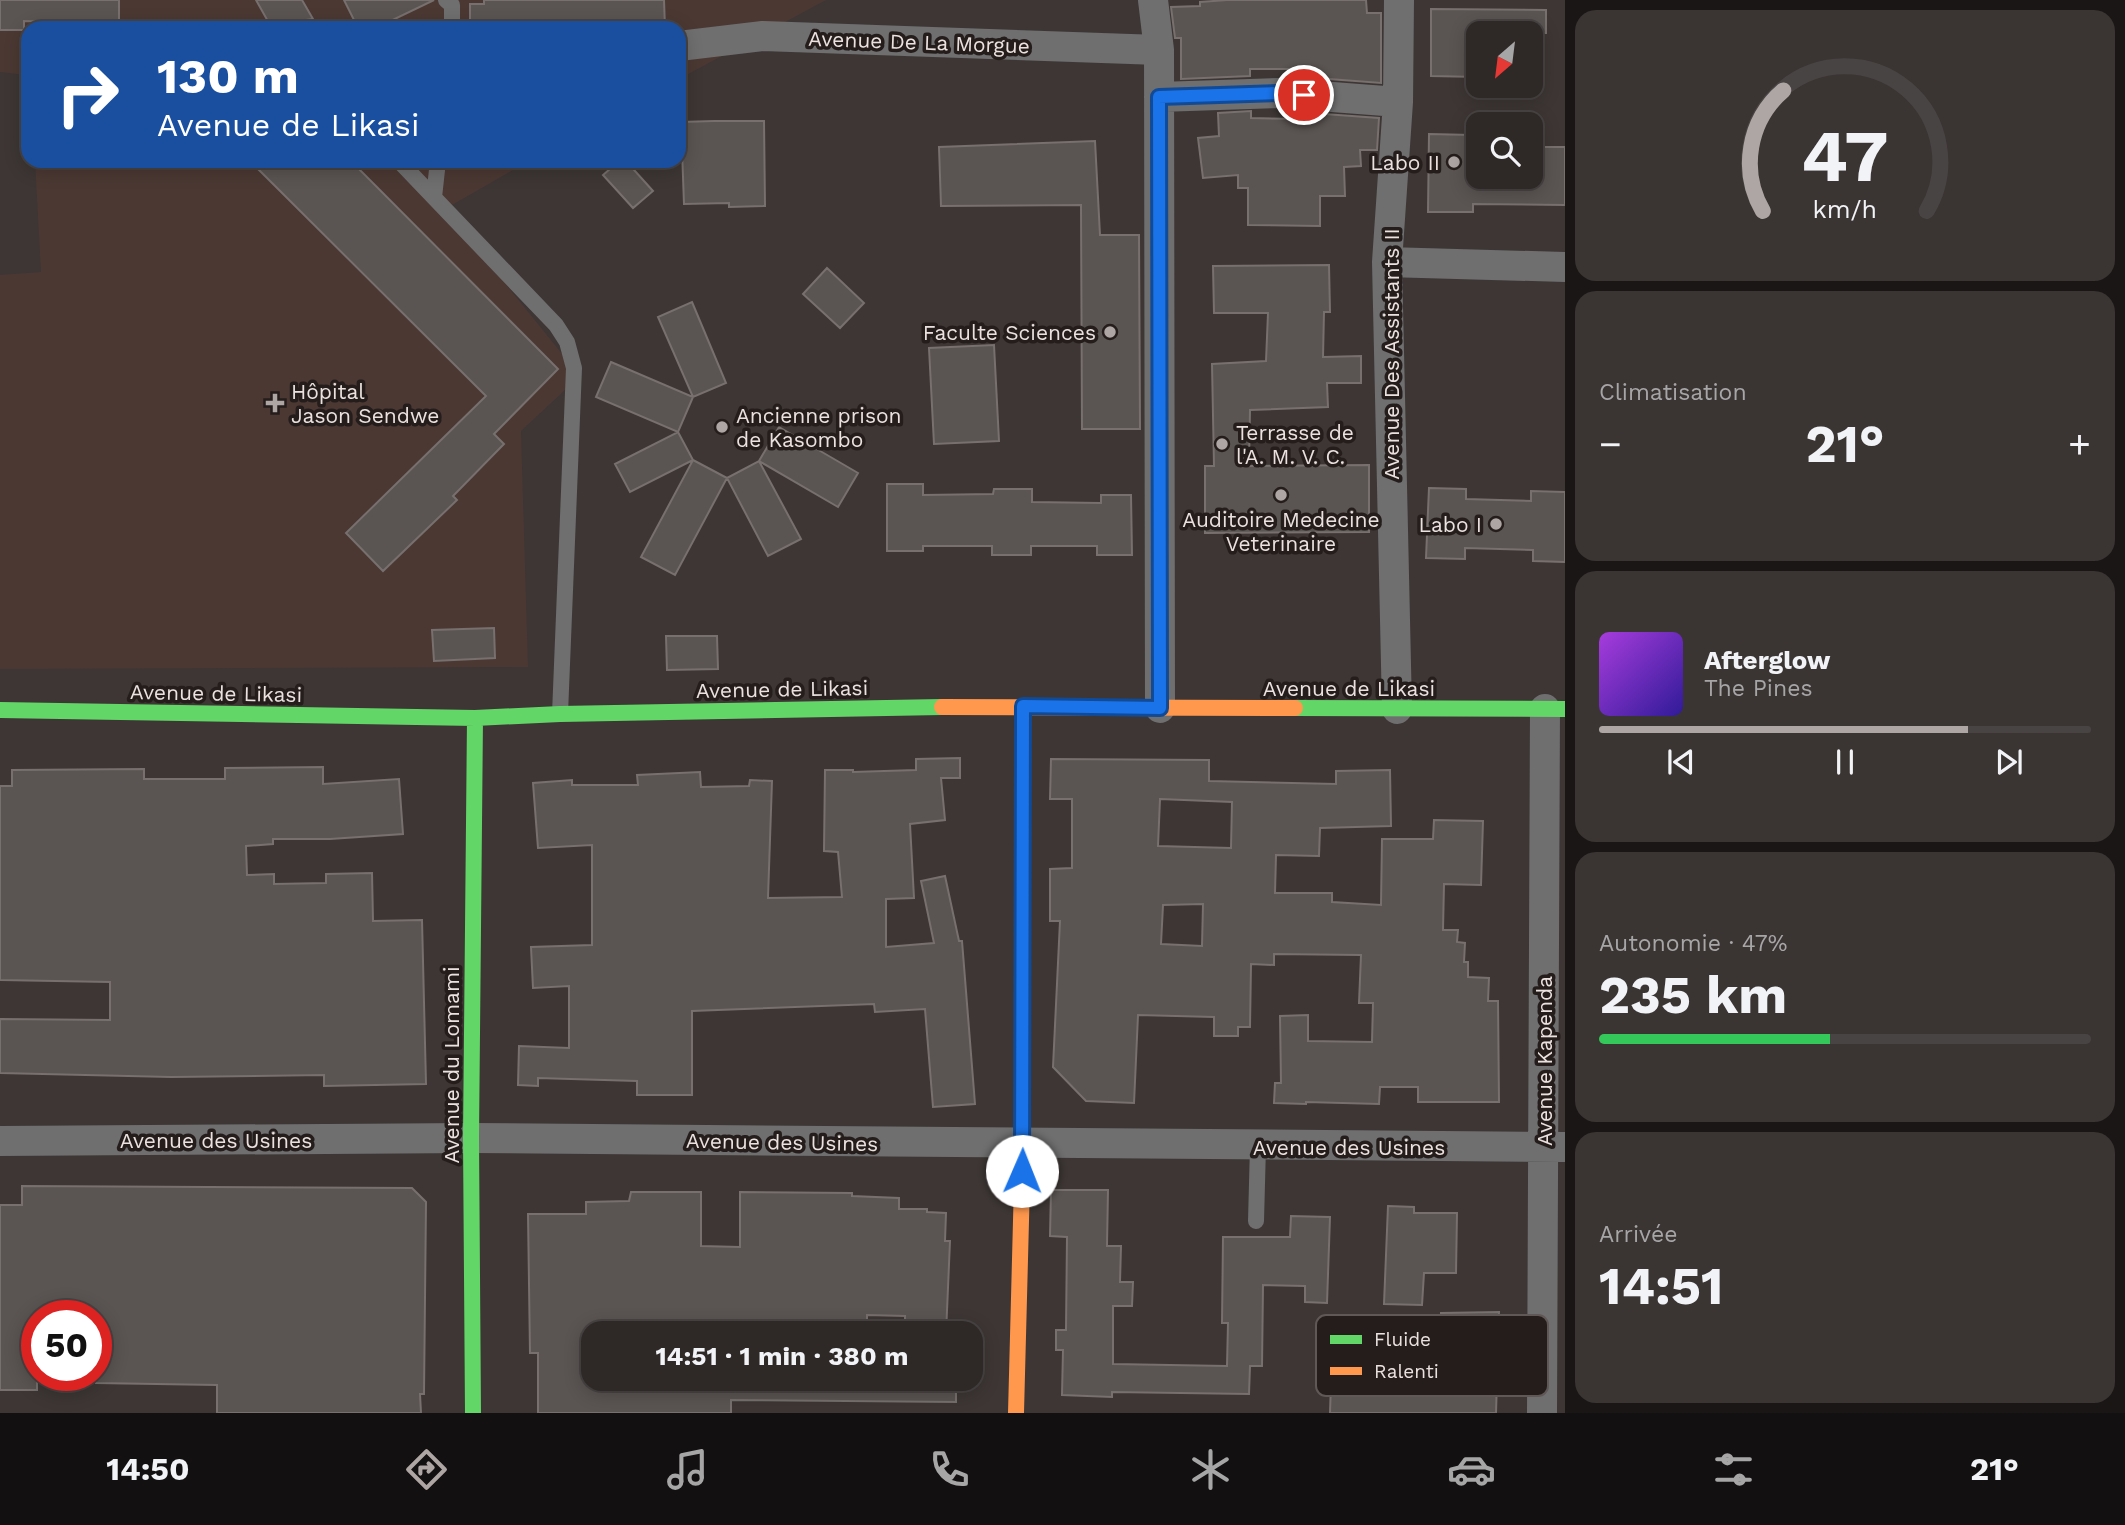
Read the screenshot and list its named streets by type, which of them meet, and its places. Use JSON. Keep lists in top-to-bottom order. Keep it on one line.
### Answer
{"streets":{"main road":["Avenue de Likasi","Avenue du Lomami"],"street":["Avenue De La Morgue","Avenue Des Assistants II","Avenue Kapenda","Avenue des Usines"]},"crossings":[["Avenue Des Assistants II","Avenue de Likasi"],["Avenue de Likasi","Avenue Kapenda"],["Avenue de Likasi","Avenue du Lomami"],["Avenue Kapenda","Avenue des Usines"],["Avenue du Lomami","Avenue des Usines"]],"places":{"other":["Labo II","Faculte Sciences","Ancienne prison de Kasombo","Terrasse de l'A. M. V. C.","Auditoire Medecine Veterinaire","Labo I"],"health":["Hôpital Jason Sendwe"]},"legend":["Fluide","Ralenti"],"north":"bottom left","page":{"turn":["130 m","Avenue de Likasi"],"tile":["Climatisation",["Autonomie · 47%","235 km"],["Arrivée","14:51"]],"heat":["−","21°","+"],"song":["Afterglow","The Pines"],"limit":"50","trip":"14:51 · 1 min · 380 m","tabs":["14:50","21°"],"gauge":["47","km/h"]}}
